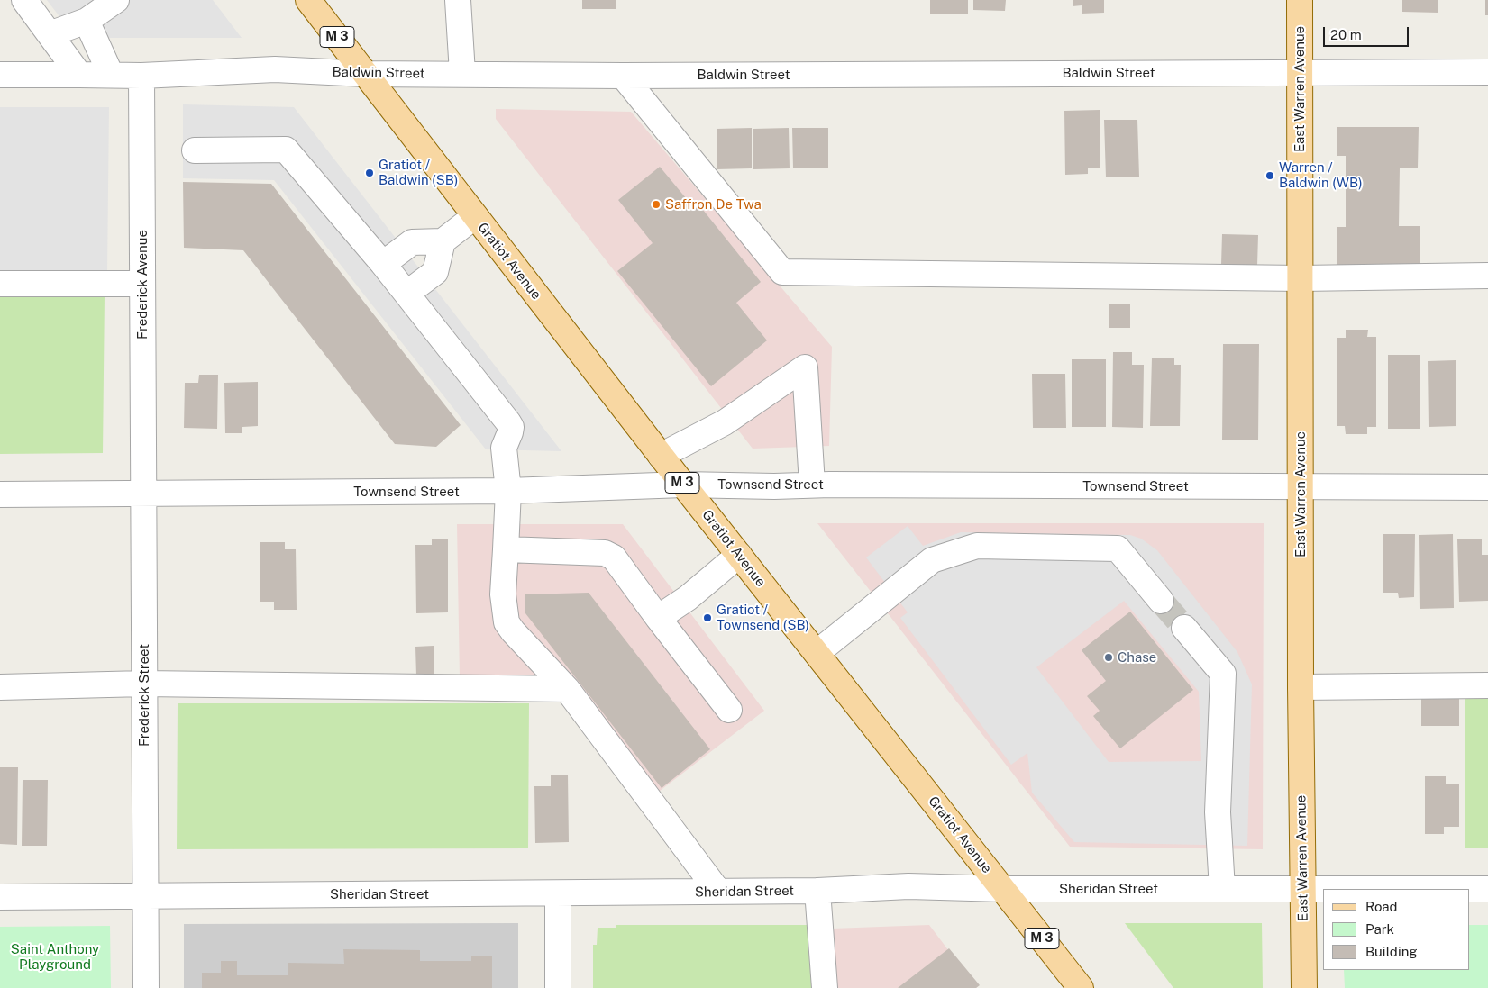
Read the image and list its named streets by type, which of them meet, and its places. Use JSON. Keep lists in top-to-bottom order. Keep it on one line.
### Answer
{"streets":{"main road":["M 3","East Warren Avenue","Gratiot Avenue"],"street":["Baldwin Street","Frederick Avenue","Townsend Street","Frederick Street","Sheridan Street"]},"crossings":[["Baldwin Street","East Warren Avenue"],["Baldwin Street","Gratiot Avenue"],["Baldwin Street","Frederick Avenue"],["East Warren Avenue","Townsend Street"],["East Warren Avenue","Sheridan Street"],["Gratiot Avenue","Townsend Street"],["Gratiot Avenue","Sheridan Street"],["Frederick Avenue","Townsend Street"],["Frederick Avenue","Frederick Street"],["Townsend Street","Frederick Street"],["Frederick Street","Sheridan Street"]],"parks":["Saint Anthony Playground"],"places":["Gratiot / Baldwin (SB)","Warren / Baldwin (WB)","Saffron De Twa","Gratiot / Townsend (SB)","Chase"],"legend":["Road","Park","Building"],"scale_bar":"20 m"}
